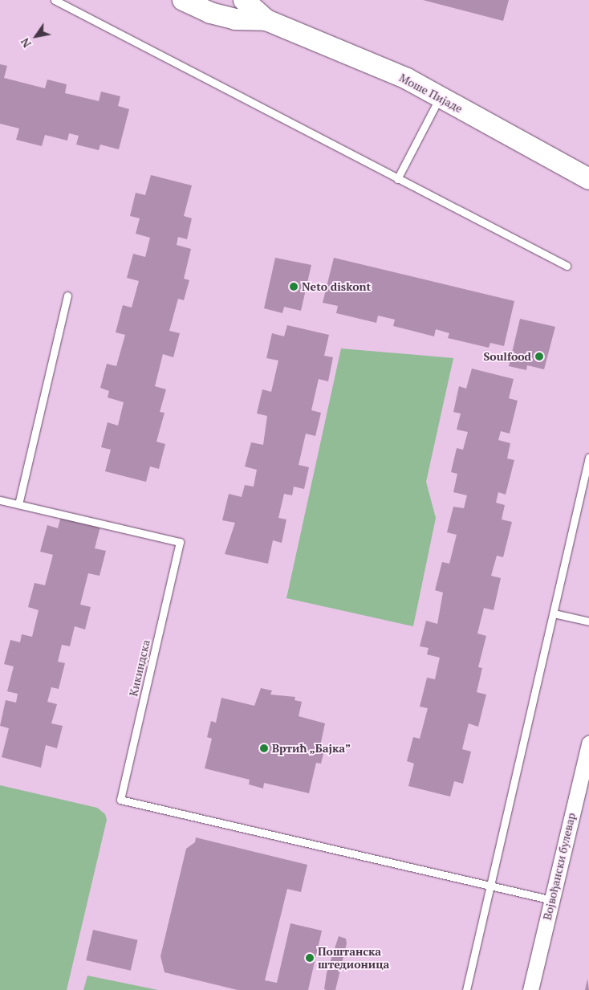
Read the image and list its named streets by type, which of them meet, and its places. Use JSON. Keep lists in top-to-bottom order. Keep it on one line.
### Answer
{"streets":{"main road":["Моше Пијаде"],"street":["Војвођански булевар"],"lane":["Кикиндска"]},"places":["Neto diskont","Soulfood","Вртић „Бајка”","Поштанска штедионица"],"north":"bottom left"}
